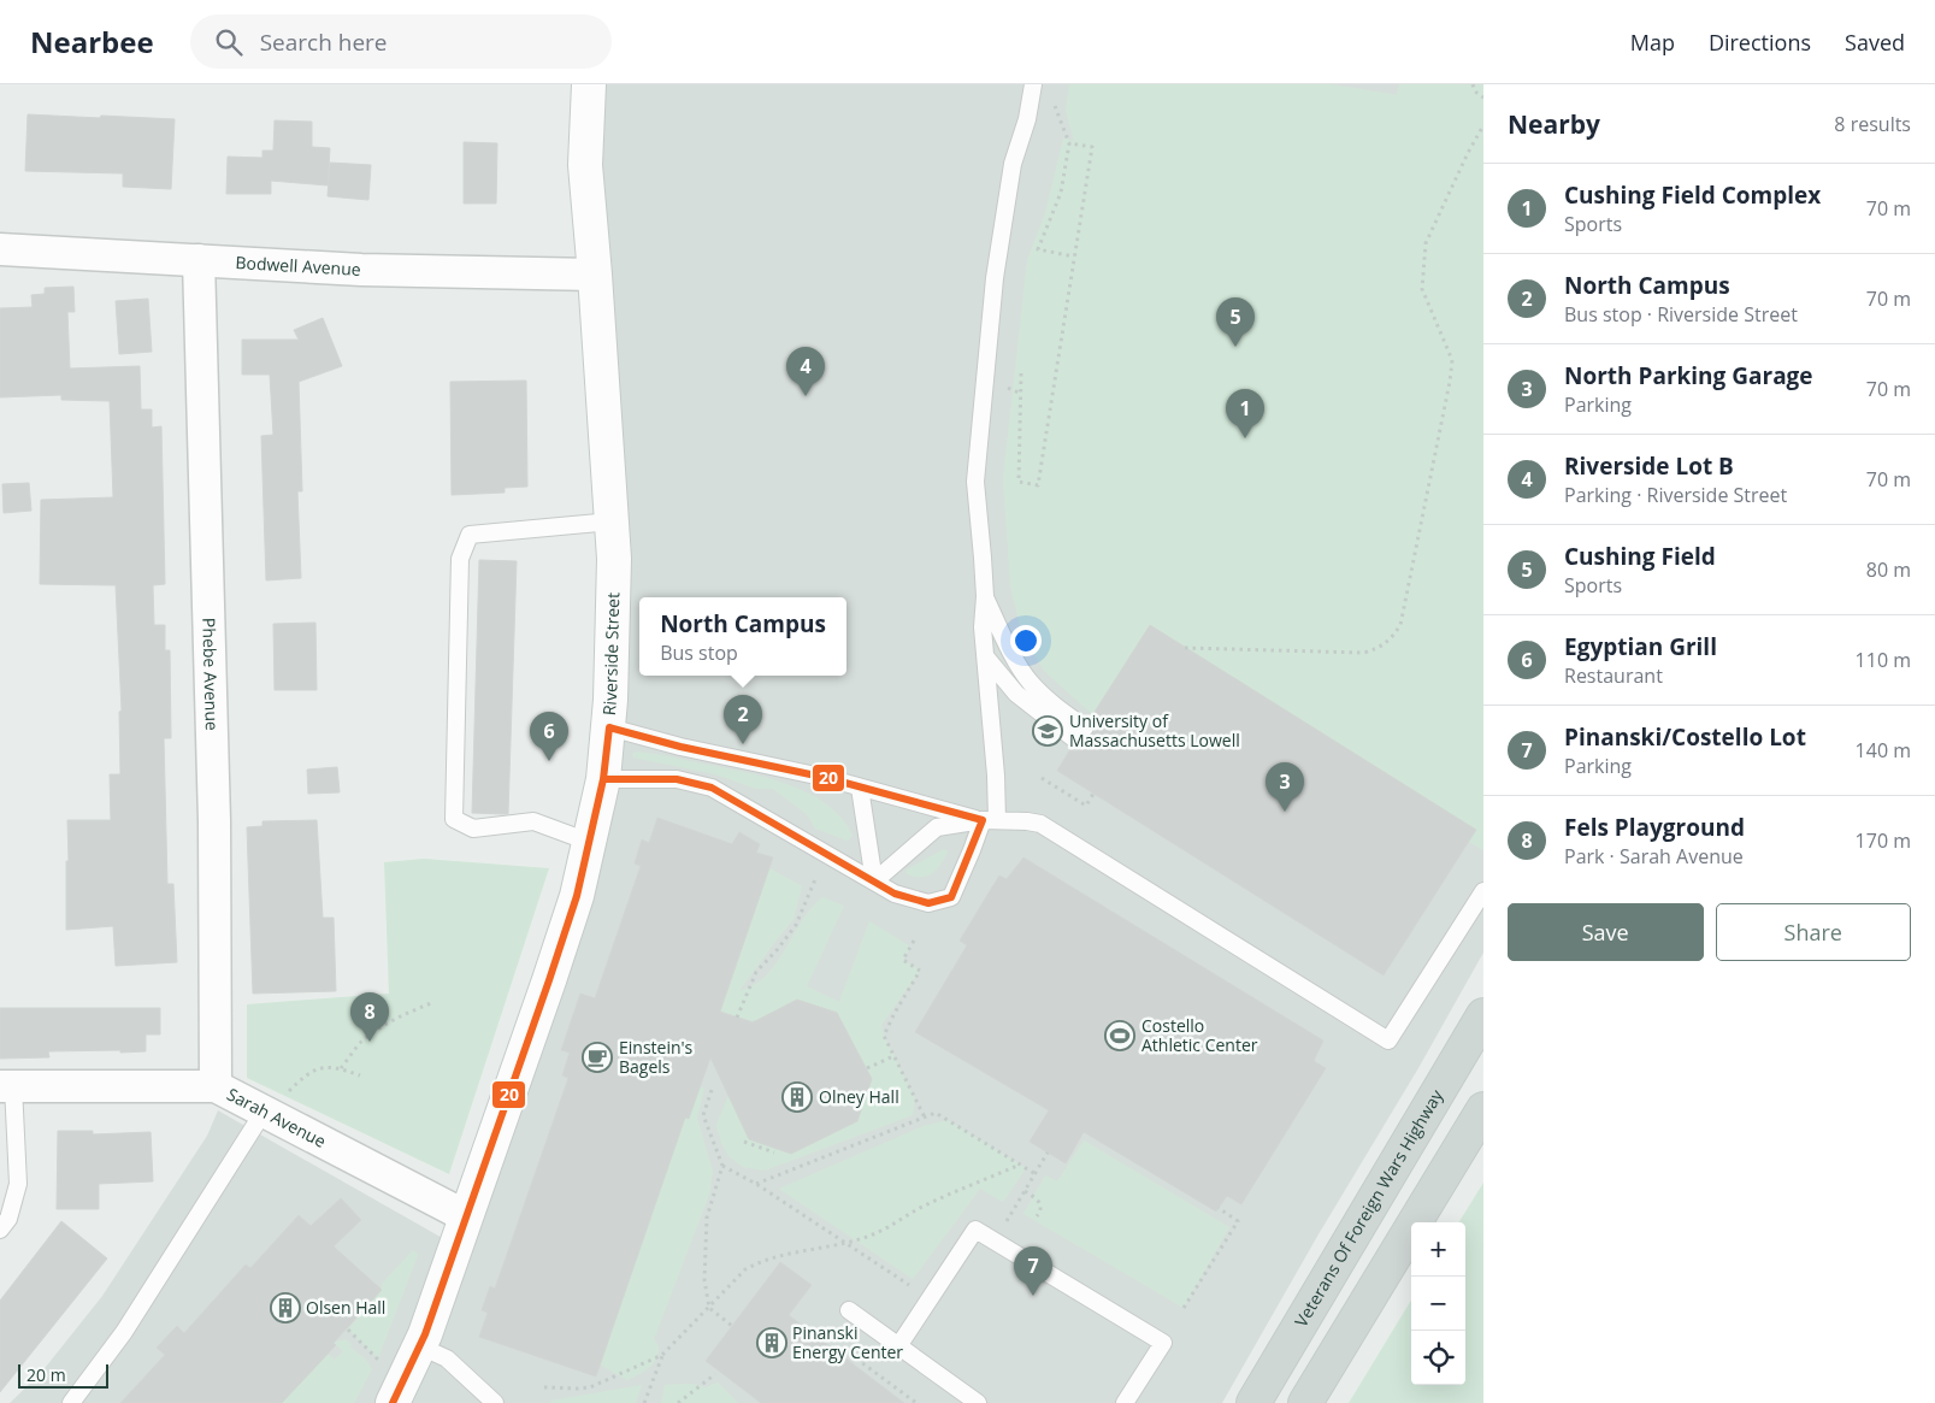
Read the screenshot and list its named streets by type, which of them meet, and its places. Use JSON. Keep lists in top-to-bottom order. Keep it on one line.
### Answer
{"streets":{"main road":["Riverside Street","Veterans Of Foreign Wars Highway"],"street":["Bodwell Avenue","Phebe Avenue","Sarah Avenue"]},"crossings":[["Bodwell Avenue","Riverside Street"],["Bodwell Avenue","Phebe Avenue"],["Riverside Street","Sarah Avenue"],["Phebe Avenue","Sarah Avenue"]],"places":{"school or university":["University of Massachusetts Lowell"],"sports":["Costello Athletic Center"],"cafe":["Einstein's Bagels"],"building":["Olney Hall","Olsen Hall","Pinanski Energy Center"]},"lines":["transit line 20"],"scale_bar":"20 m","page":{"header":"Nearbee","search":"Search here","nav":["Map","Directions","Saved"],"heading":["Nearby","8 results"],"list":[{"mark":"1","name":"Cushing Field Complex","note":"Sports","value":"70 m"},{"mark":"2","name":"North Campus","note":"Bus stop · Riverside Street","value":"70 m"},{"mark":"3","name":"North Parking Garage","note":"Parking","value":"70 m"},{"mark":"4","name":"Riverside Lot B","note":"Parking · Riverside Street","value":"70 m"},{"mark":"5","name":"Cushing Field","note":"Sports","value":"80 m"},{"mark":"6","name":"Egyptian Grill","note":"Restaurant","value":"110 m"},{"mark":"7","name":"Pinanski/Costello Lot","note":"Parking","value":"140 m"},{"mark":"8","name":"Fels Playground","note":"Park · Sarah Avenue","value":"170 m"}],"pins":["5","4","1","2","6","3","8","7"],"popup":["North Campus","Bus stop"],"buttons":["Save","Share"],"map_buttons":["+","−"],"scale":"20 m"}}
